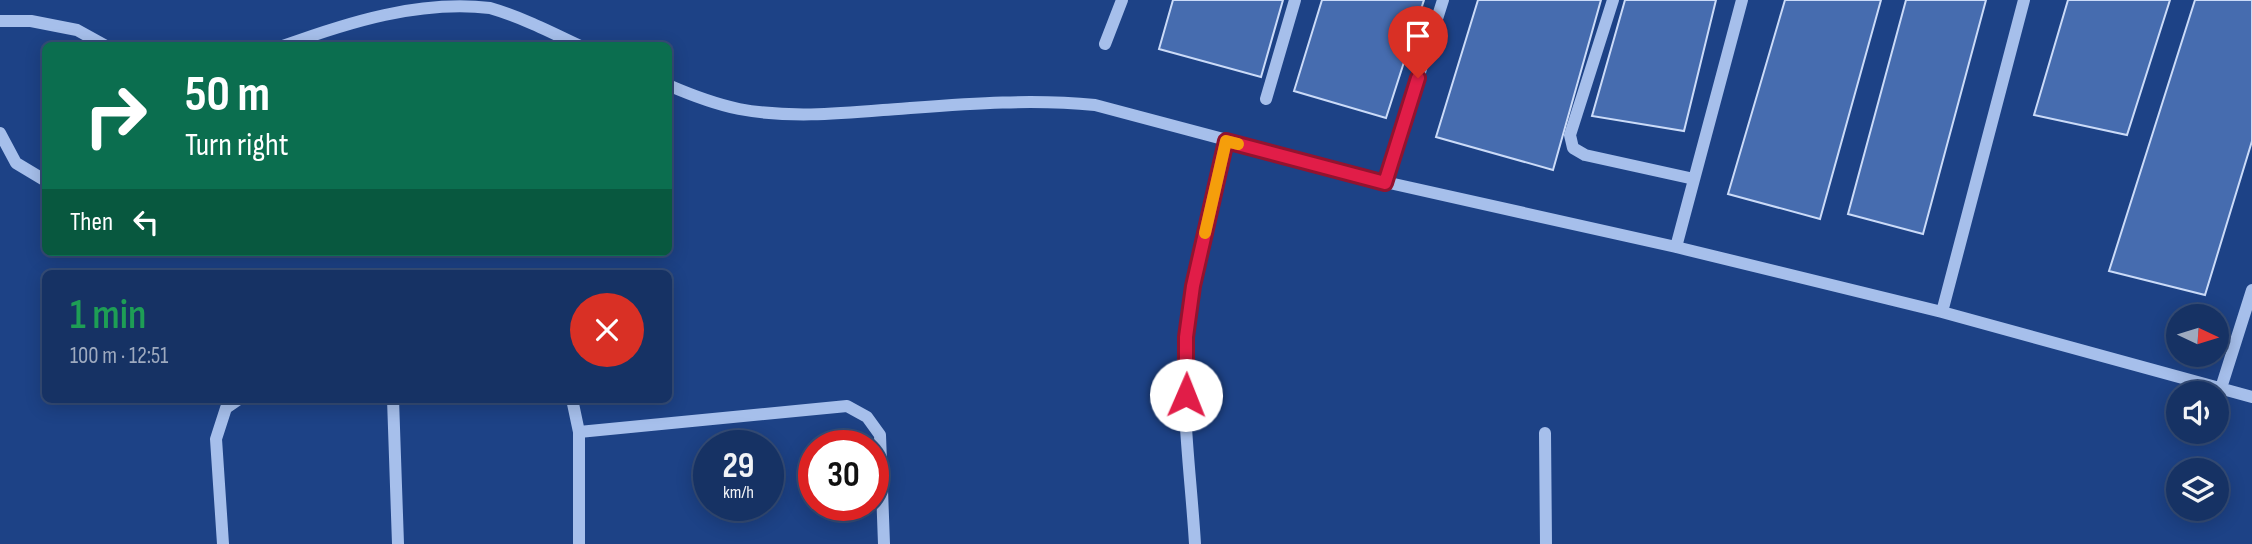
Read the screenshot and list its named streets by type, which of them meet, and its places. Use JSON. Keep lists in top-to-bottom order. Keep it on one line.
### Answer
{"north":"right","page":{"turn":["50 m","Turn right"],"then":"Then","heading":["1 min","100 m · 12:51"],"speed":"29 km/h","limit":"30"}}
